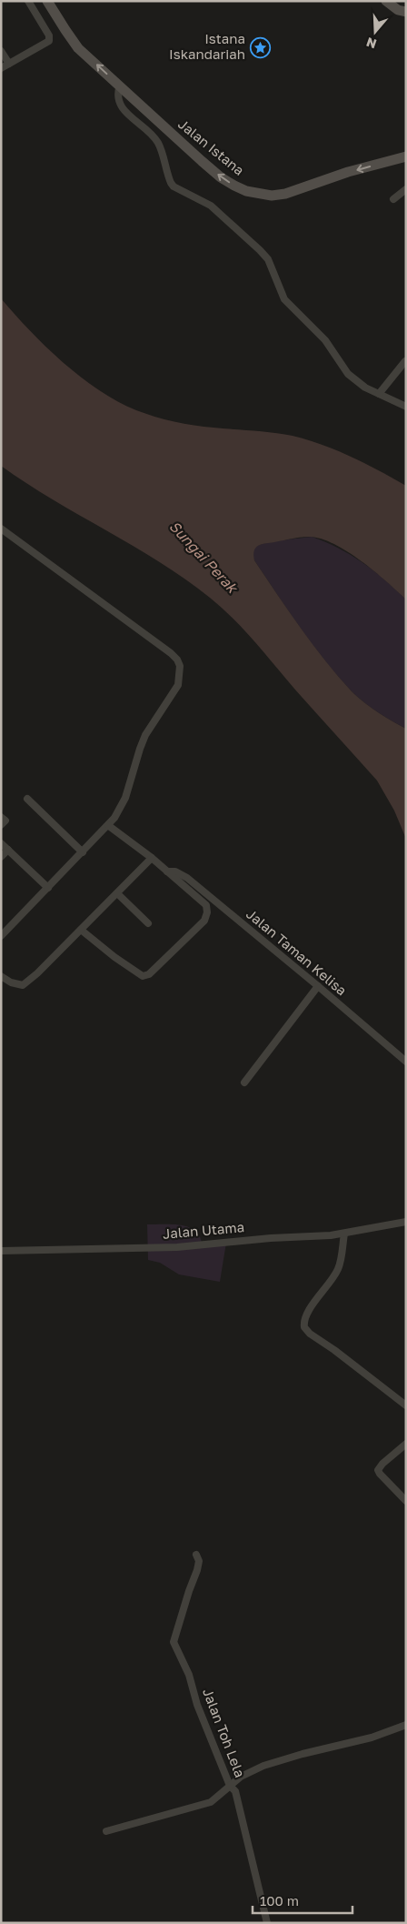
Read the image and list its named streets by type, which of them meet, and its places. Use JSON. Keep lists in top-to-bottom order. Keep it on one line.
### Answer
{"streets":{"street":["Jalan Istana","Jalan Taman Kelisa","Jalan Utama","Jalan Toh Lela"]},"one_way":["Jalan Istana"],"water":["Sungai Perak"],"places":{"place":["Istana Iskandariah"]},"scale_bar":"100 m","north":"bottom"}
